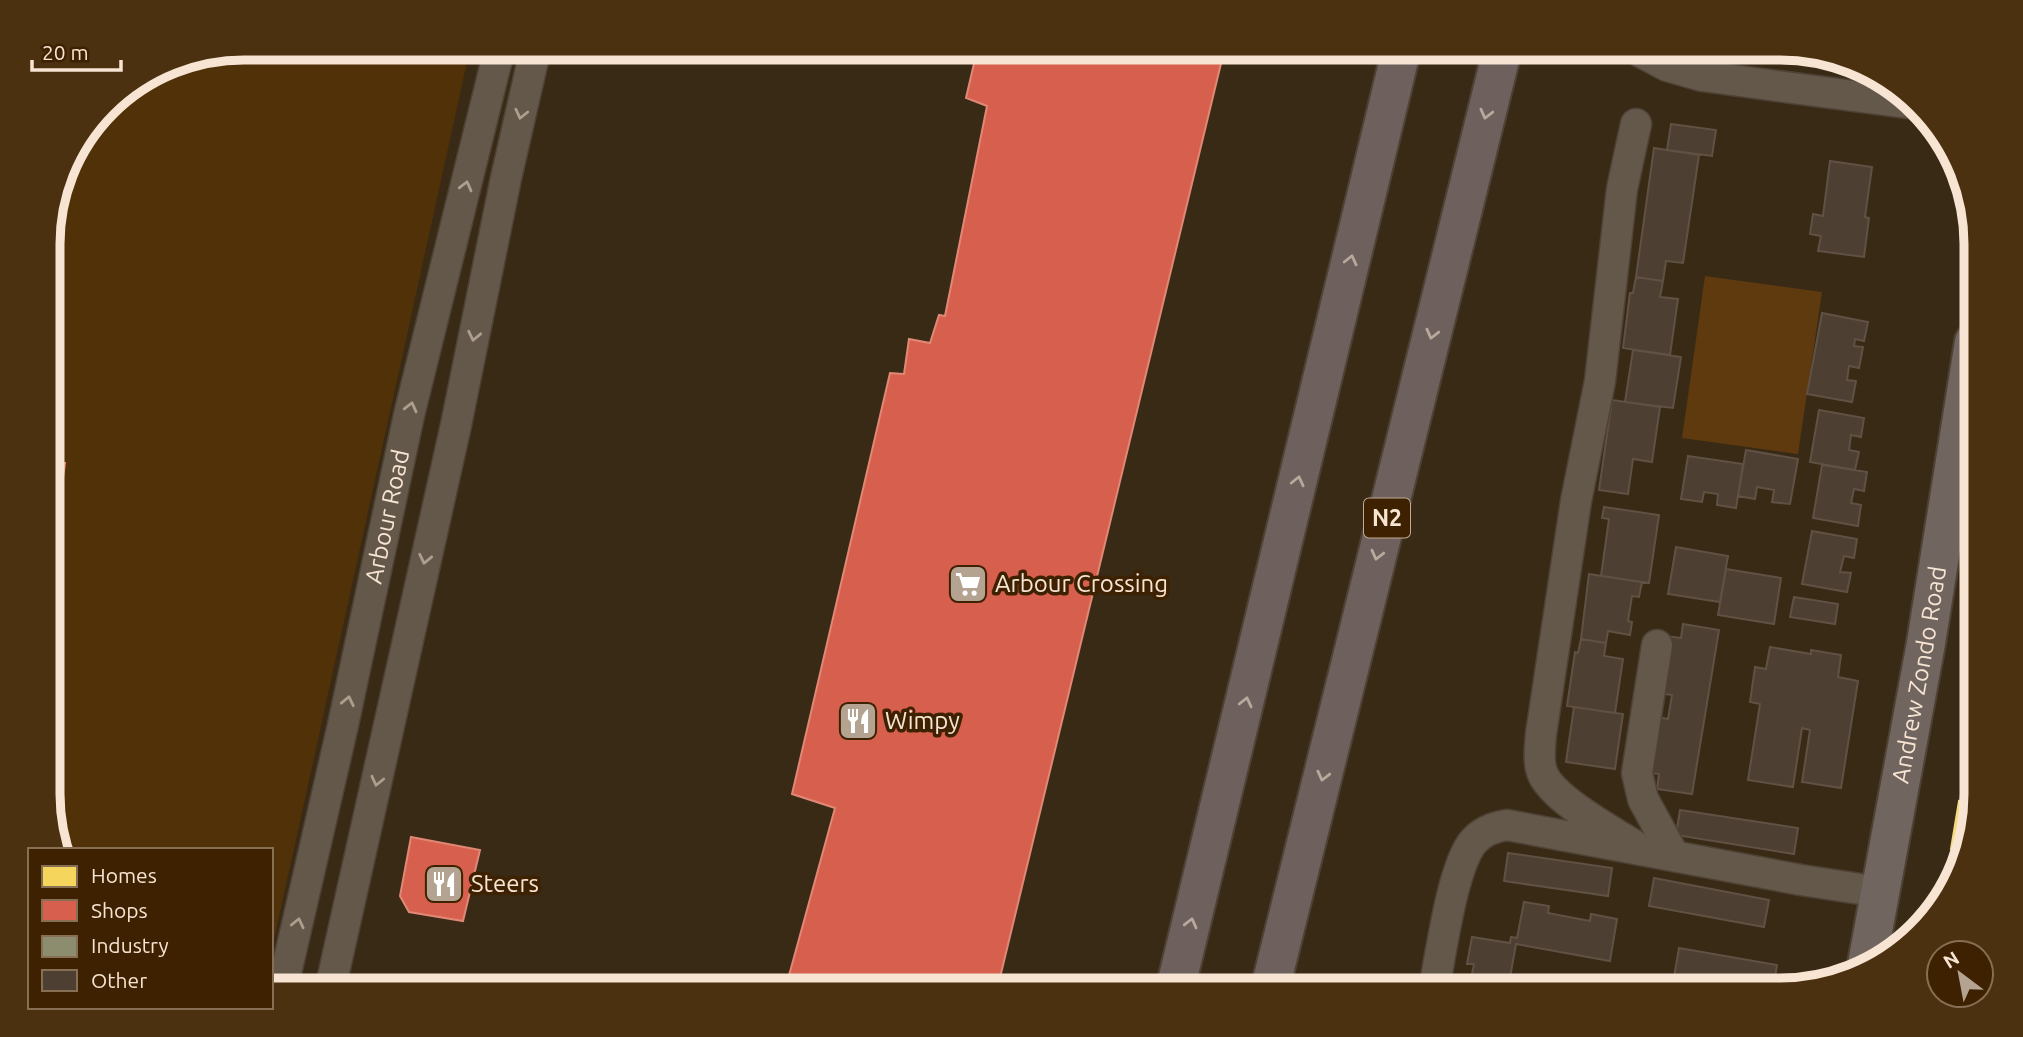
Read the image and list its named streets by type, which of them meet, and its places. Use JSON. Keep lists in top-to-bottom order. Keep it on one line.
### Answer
{"streets":{"highway":["N2"],"main road":["Andrew Zondo Road"],"street":["Arbour Road"]},"places":{"supermarket":["Arbour Crossing"],"restaurant":["Wimpy","Steers"]},"legend":["Homes","Shops","Industry","Other"],"scale_bar":"20 m","north":"top left"}
